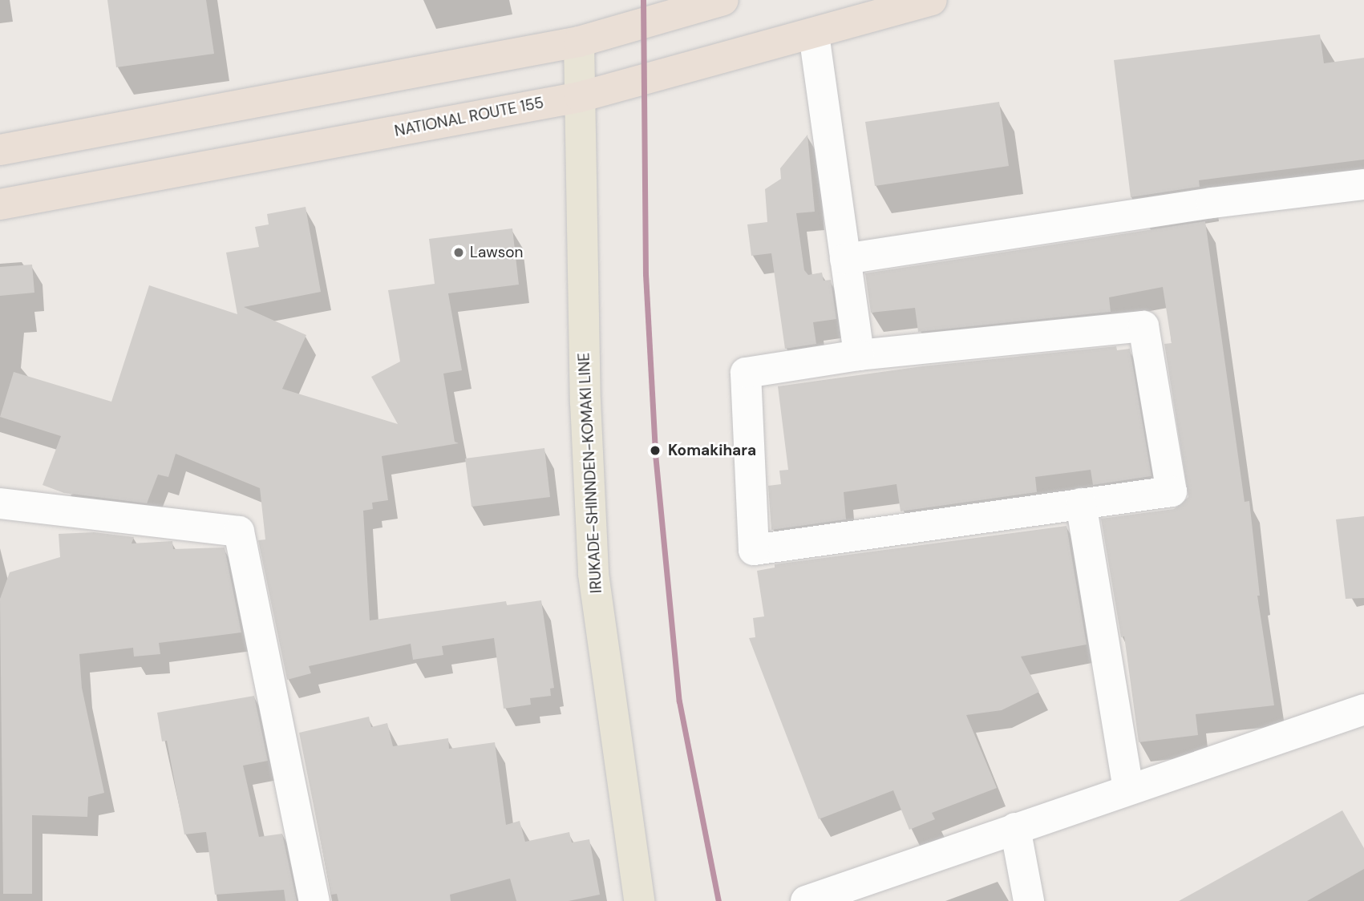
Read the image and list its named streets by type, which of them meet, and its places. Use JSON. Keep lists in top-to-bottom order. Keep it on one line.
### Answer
{"streets":{"highway":["NATIONAL ROUTE 155"],"main road":["IRUKADE-SHINNDEN-KOMAKI LINE"]},"crossings":[["NATIONAL ROUTE 155","IRUKADE-SHINNDEN-KOMAKI LINE"]],"places":["Lawson","Komakihara"]}
